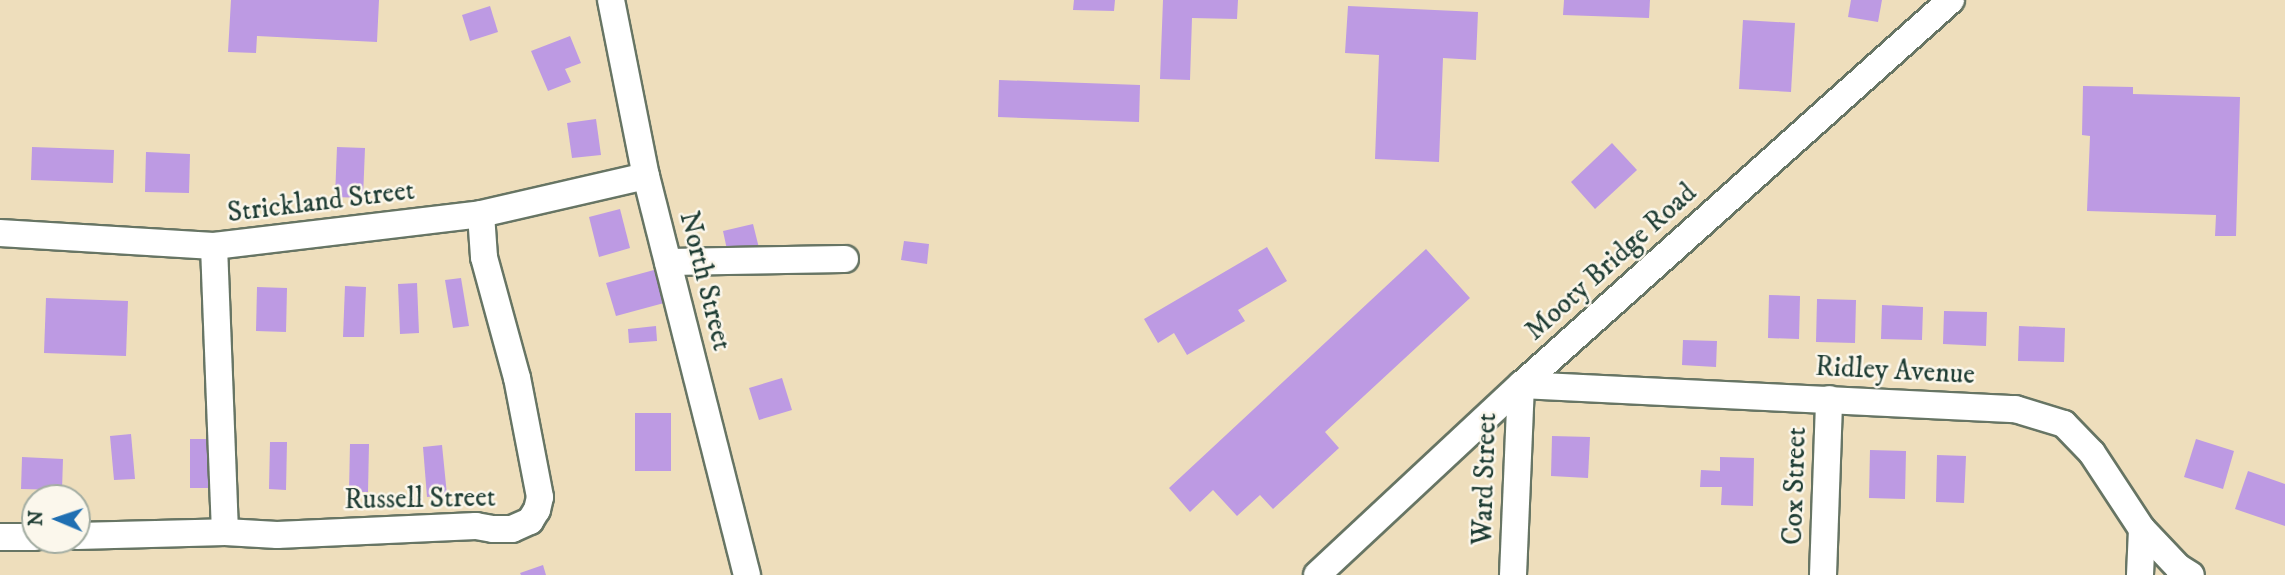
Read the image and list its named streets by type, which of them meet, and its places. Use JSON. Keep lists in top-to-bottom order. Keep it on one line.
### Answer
{"streets":{"street":["Strickland Street","Mooty Bridge Road","North Street","Ridley Avenue","Ward Street","Cox Street","Russell Street"]},"crossings":[["Strickland Street","North Street"],["Strickland Street","Russell Street"],["Mooty Bridge Road","Ridley Avenue"],["Mooty Bridge Road","Ward Street"],["Ridley Avenue","Ward Street"],["Ridley Avenue","Cox Street"]],"north":"left"}
